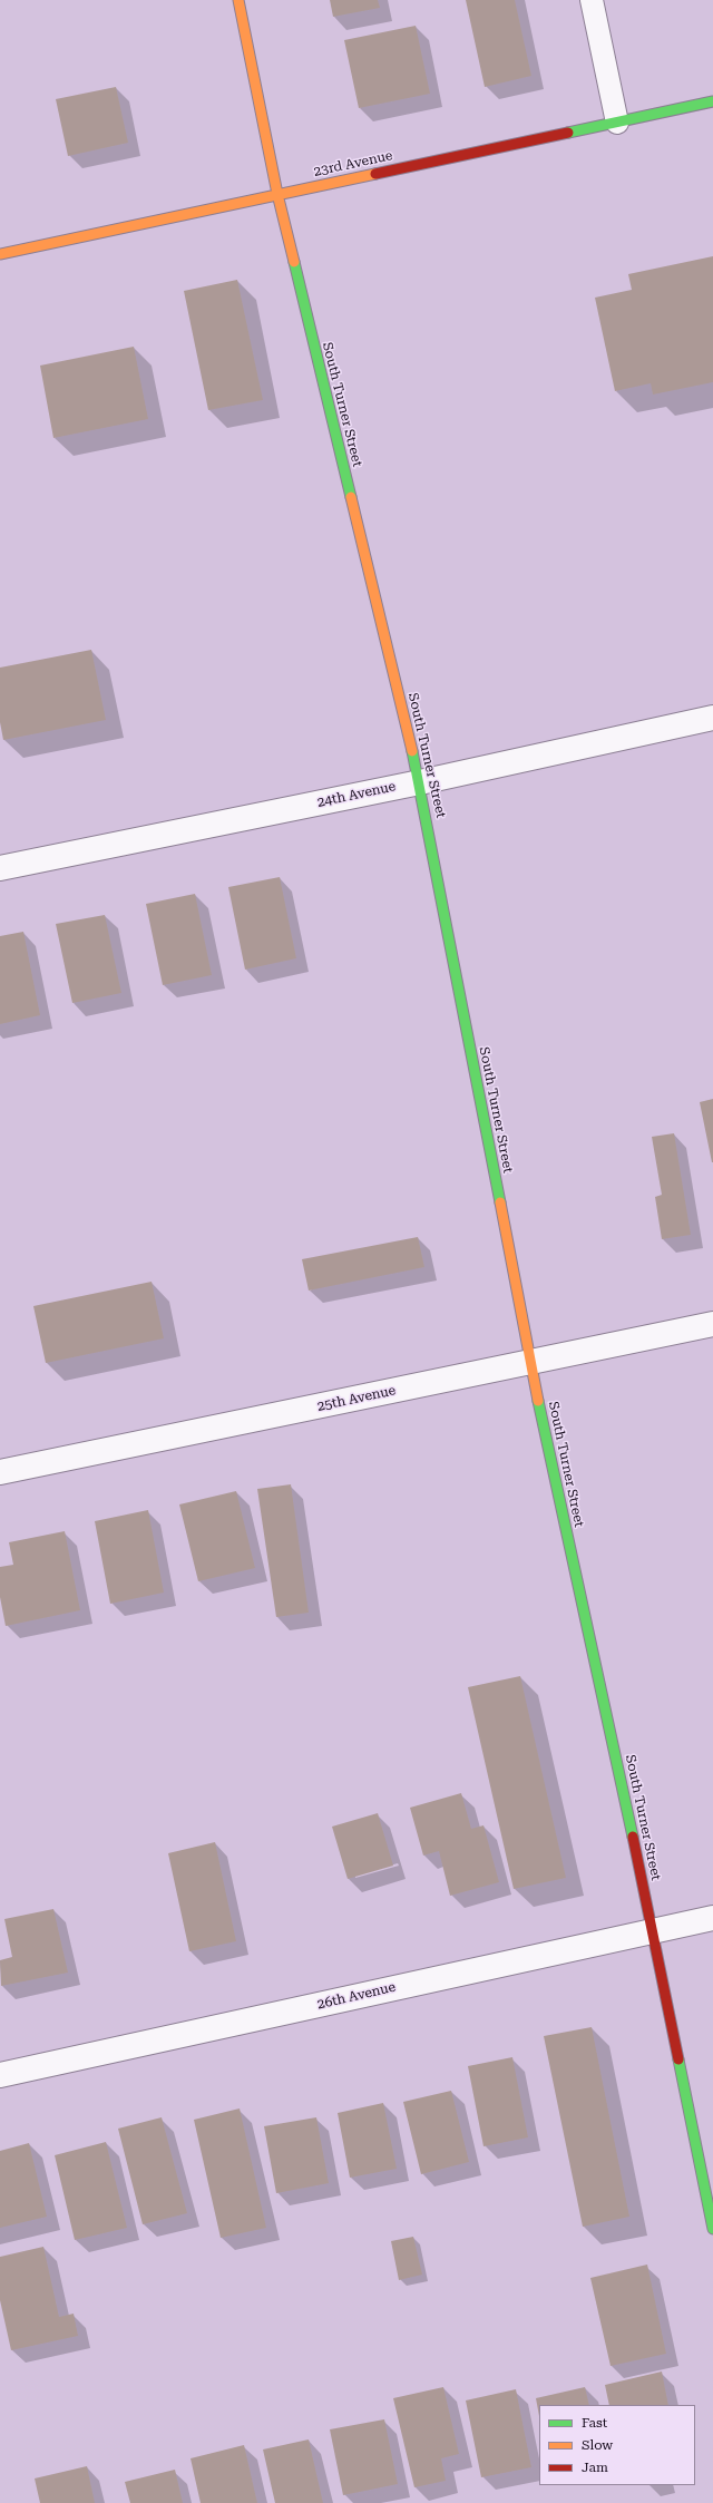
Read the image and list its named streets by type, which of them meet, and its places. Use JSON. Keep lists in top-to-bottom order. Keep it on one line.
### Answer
{"streets":{"street":["23rd Avenue","South Turner Street","24th Avenue","25th Avenue","26th Avenue"]},"crossings":[["23rd Avenue","South Turner Street"],["South Turner Street","24th Avenue"],["South Turner Street","25th Avenue"],["South Turner Street","26th Avenue"]],"legend":["Fast","Slow","Jam"]}
